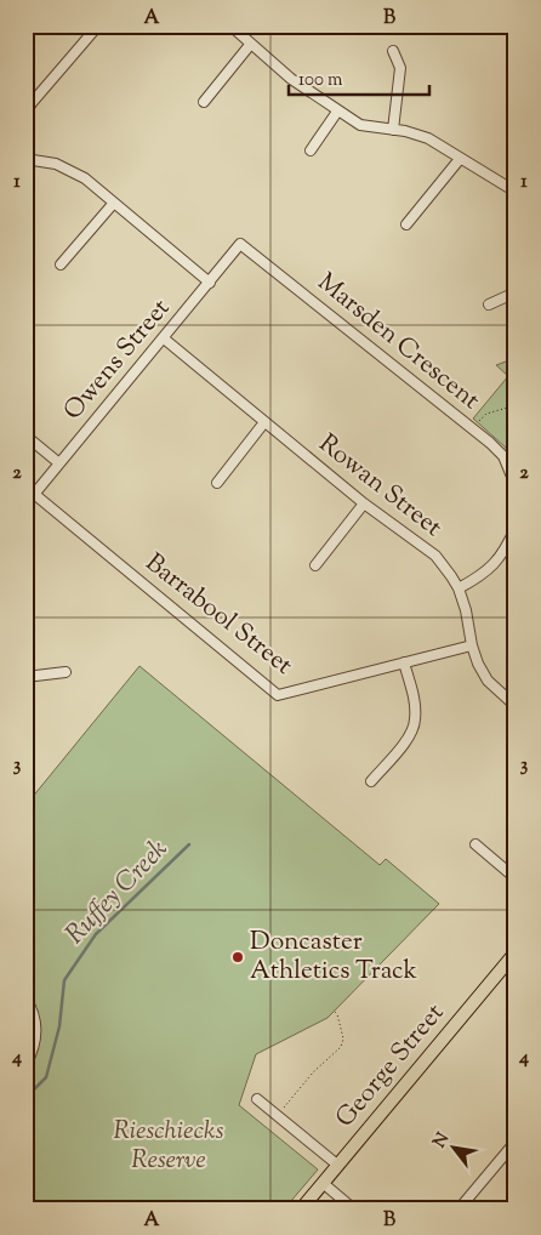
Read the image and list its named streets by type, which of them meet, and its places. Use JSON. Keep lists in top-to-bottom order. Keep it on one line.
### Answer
{"streets":{"main road":["George Street"],"street":["Marsden Crescent","Owens Street","Rowan Street","Barrabool Street"]},"crossings":[["Marsden Crescent","Owens Street"],["Owens Street","Rowan Street"],["Owens Street","Barrabool Street"],["Rowan Street","Barrabool Street"]],"water":["Ruffey Creek"],"parks":["Rieschiecks Reserve"],"places":["Doncaster Athletics Track"],"scale_bar":"100 m","north":"top left","grid":{"columns":["A","B"],"rows":["1","2","3","4"]}}
